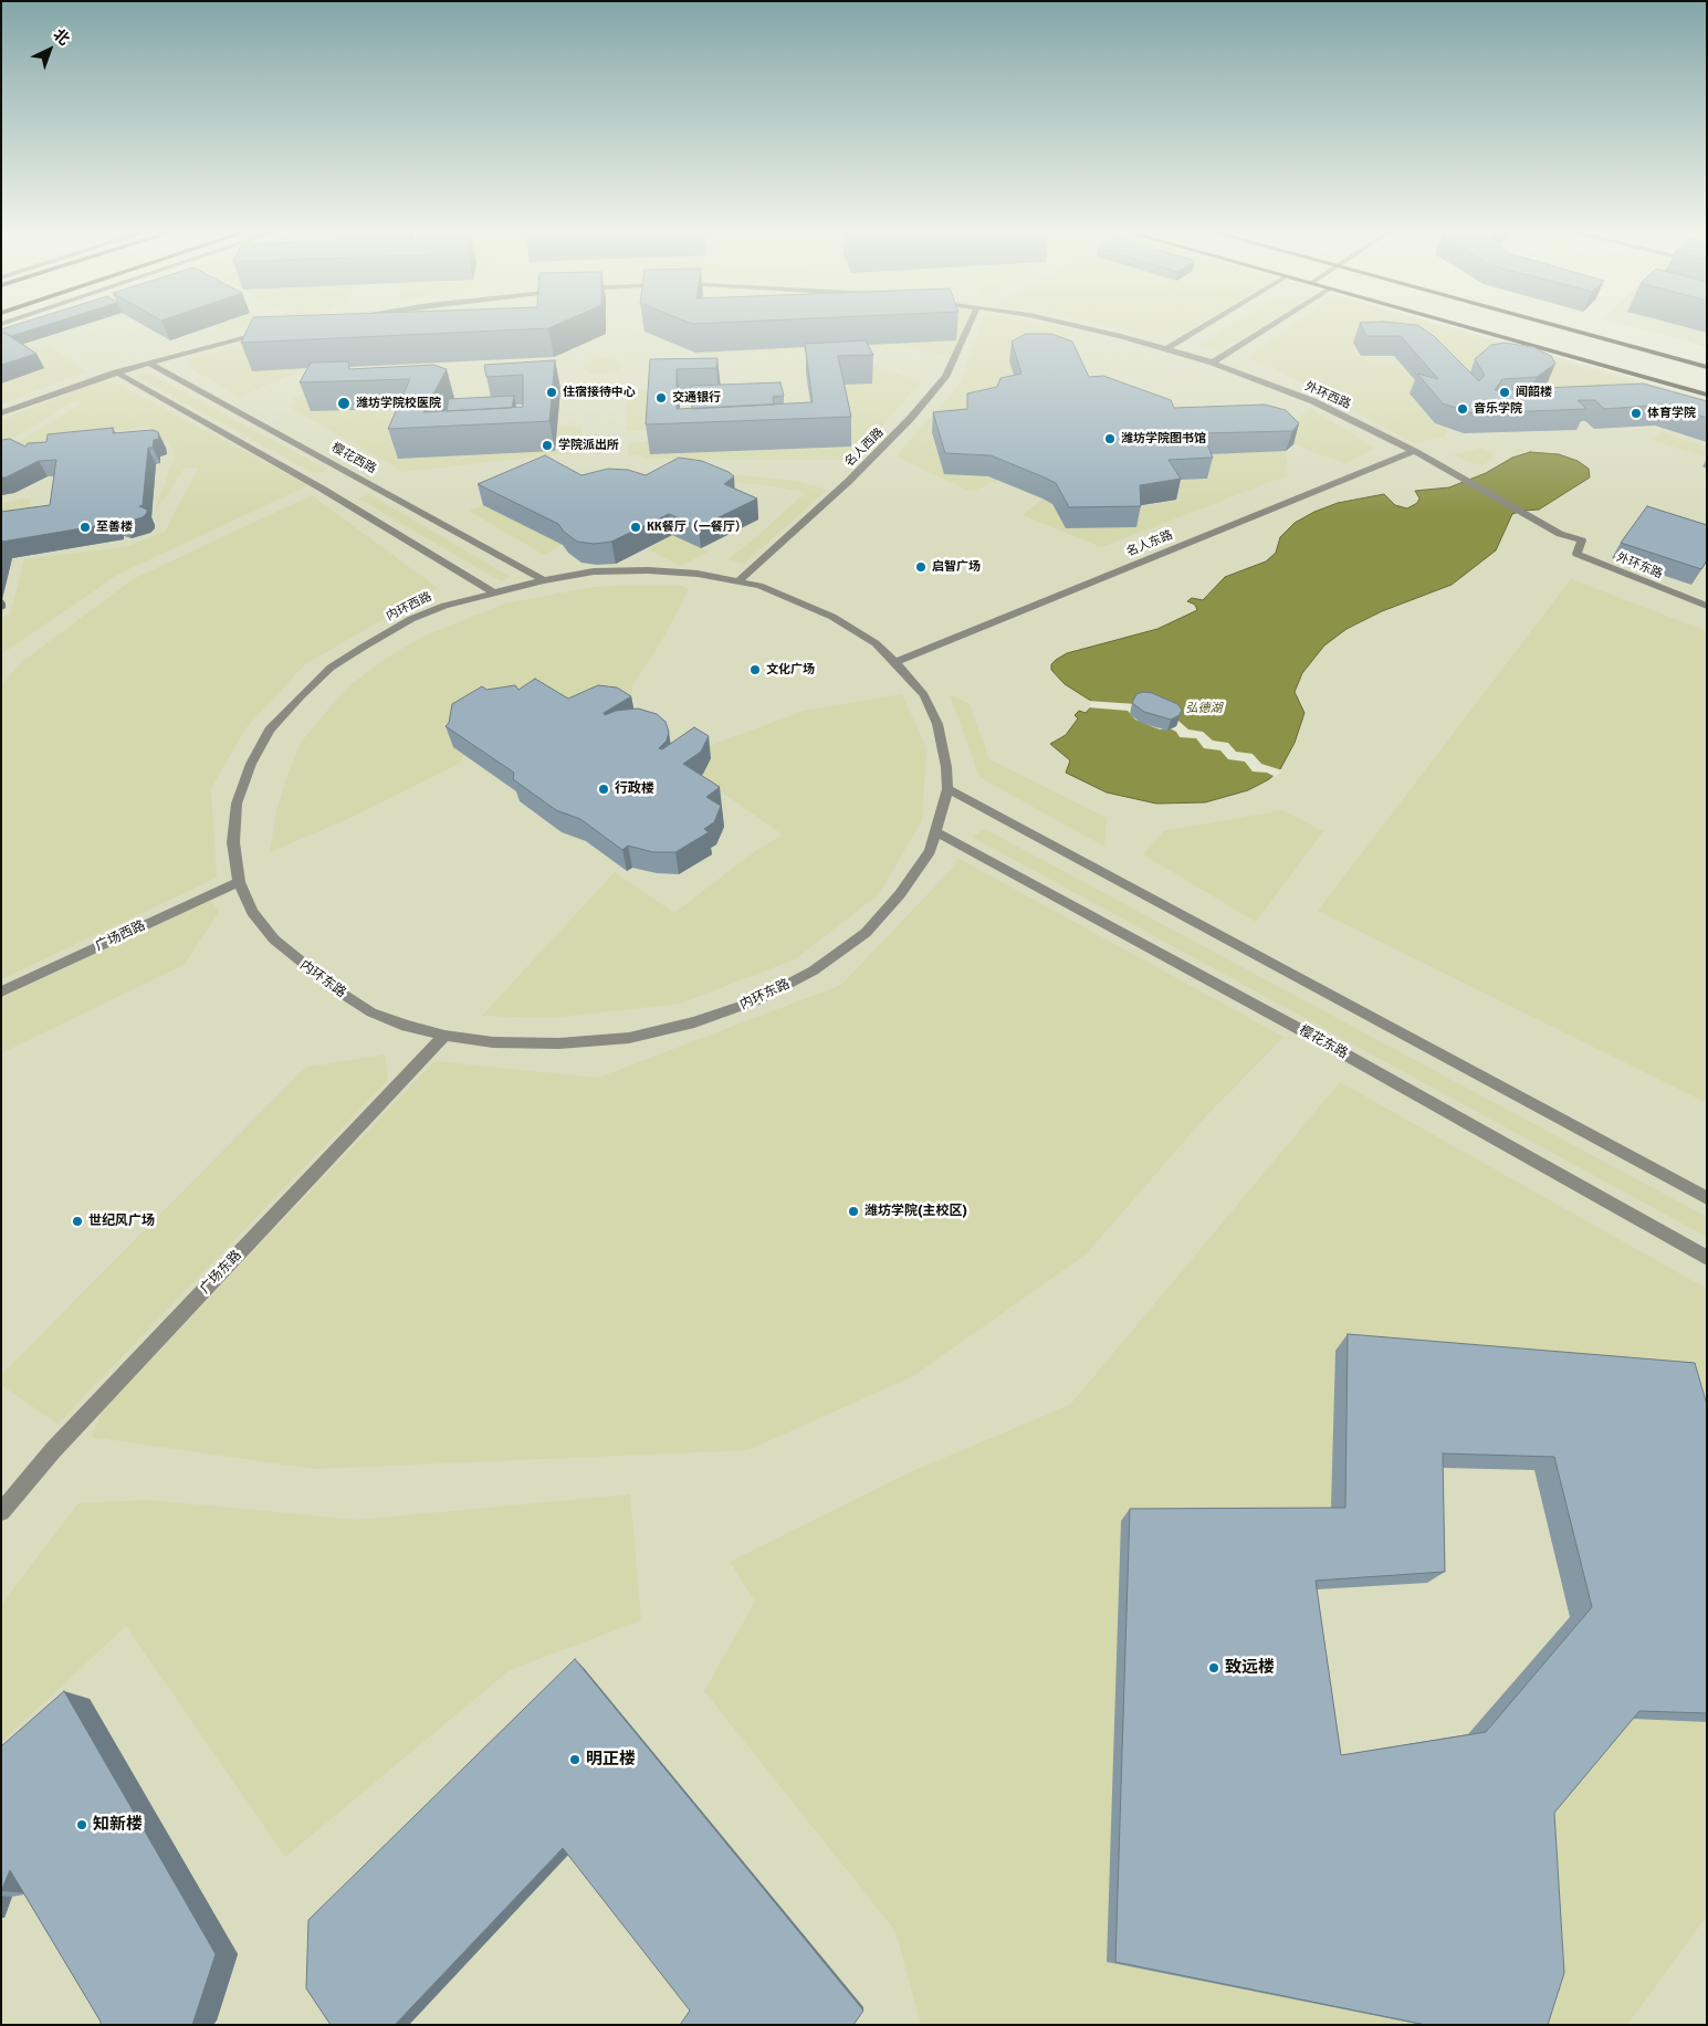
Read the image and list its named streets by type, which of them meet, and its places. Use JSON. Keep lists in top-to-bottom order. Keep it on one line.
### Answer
{"streets":{"street":["外环西路","名人西路","樱花西路","名人东路","外环东路","内环西路","广场西路","内环东路","樱花东路","广场东路"]},"crossings":[["外环西路","名人东路"],["外环西路","外环东路"],["名人西路","内环西路"],["樱花西路","内环西路"],["名人东路","内环东路"],["内环西路","广场西路"],["内环西路","内环东路"],["内环东路","樱花东路"],["内环东路","广场东路"]],"water":["弘德湖"],"places":["住宿接待中心","闻韶楼","交通银行","潍坊学院校医院","音乐学院","体育学院","潍坊学院图书馆","学院派出所","至善楼","KK餐厅（一餐厅）","启智广场","文化广场","行政楼","潍坊学院(主校区)","世纪风广场","致远楼","明正楼","知新楼"],"north":"top right"}
